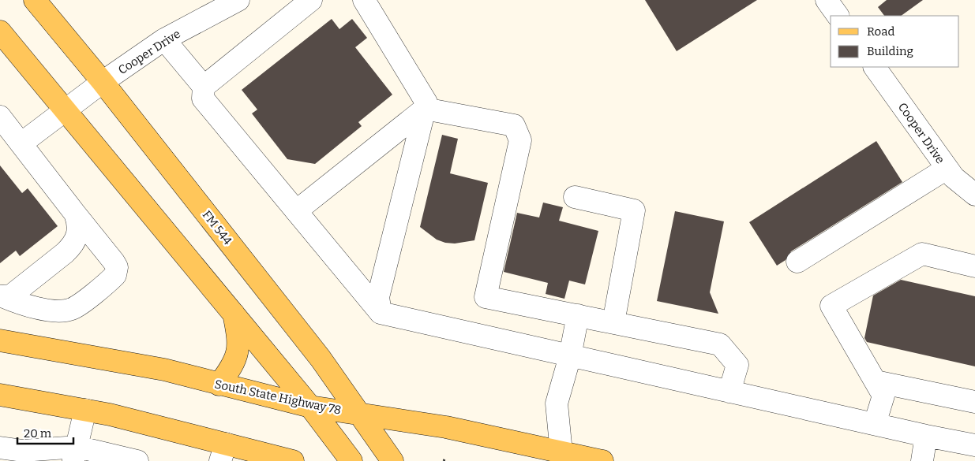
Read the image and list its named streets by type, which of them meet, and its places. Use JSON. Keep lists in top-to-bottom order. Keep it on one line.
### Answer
{"streets":{"main road":["FM 544","South State Highway 78"],"street":["Cooper Drive"]},"crossings":[["Cooper Drive","FM 544"],["FM 544","South State Highway 78"]],"legend":["Road","Building"],"scale_bar":"20 m"}
